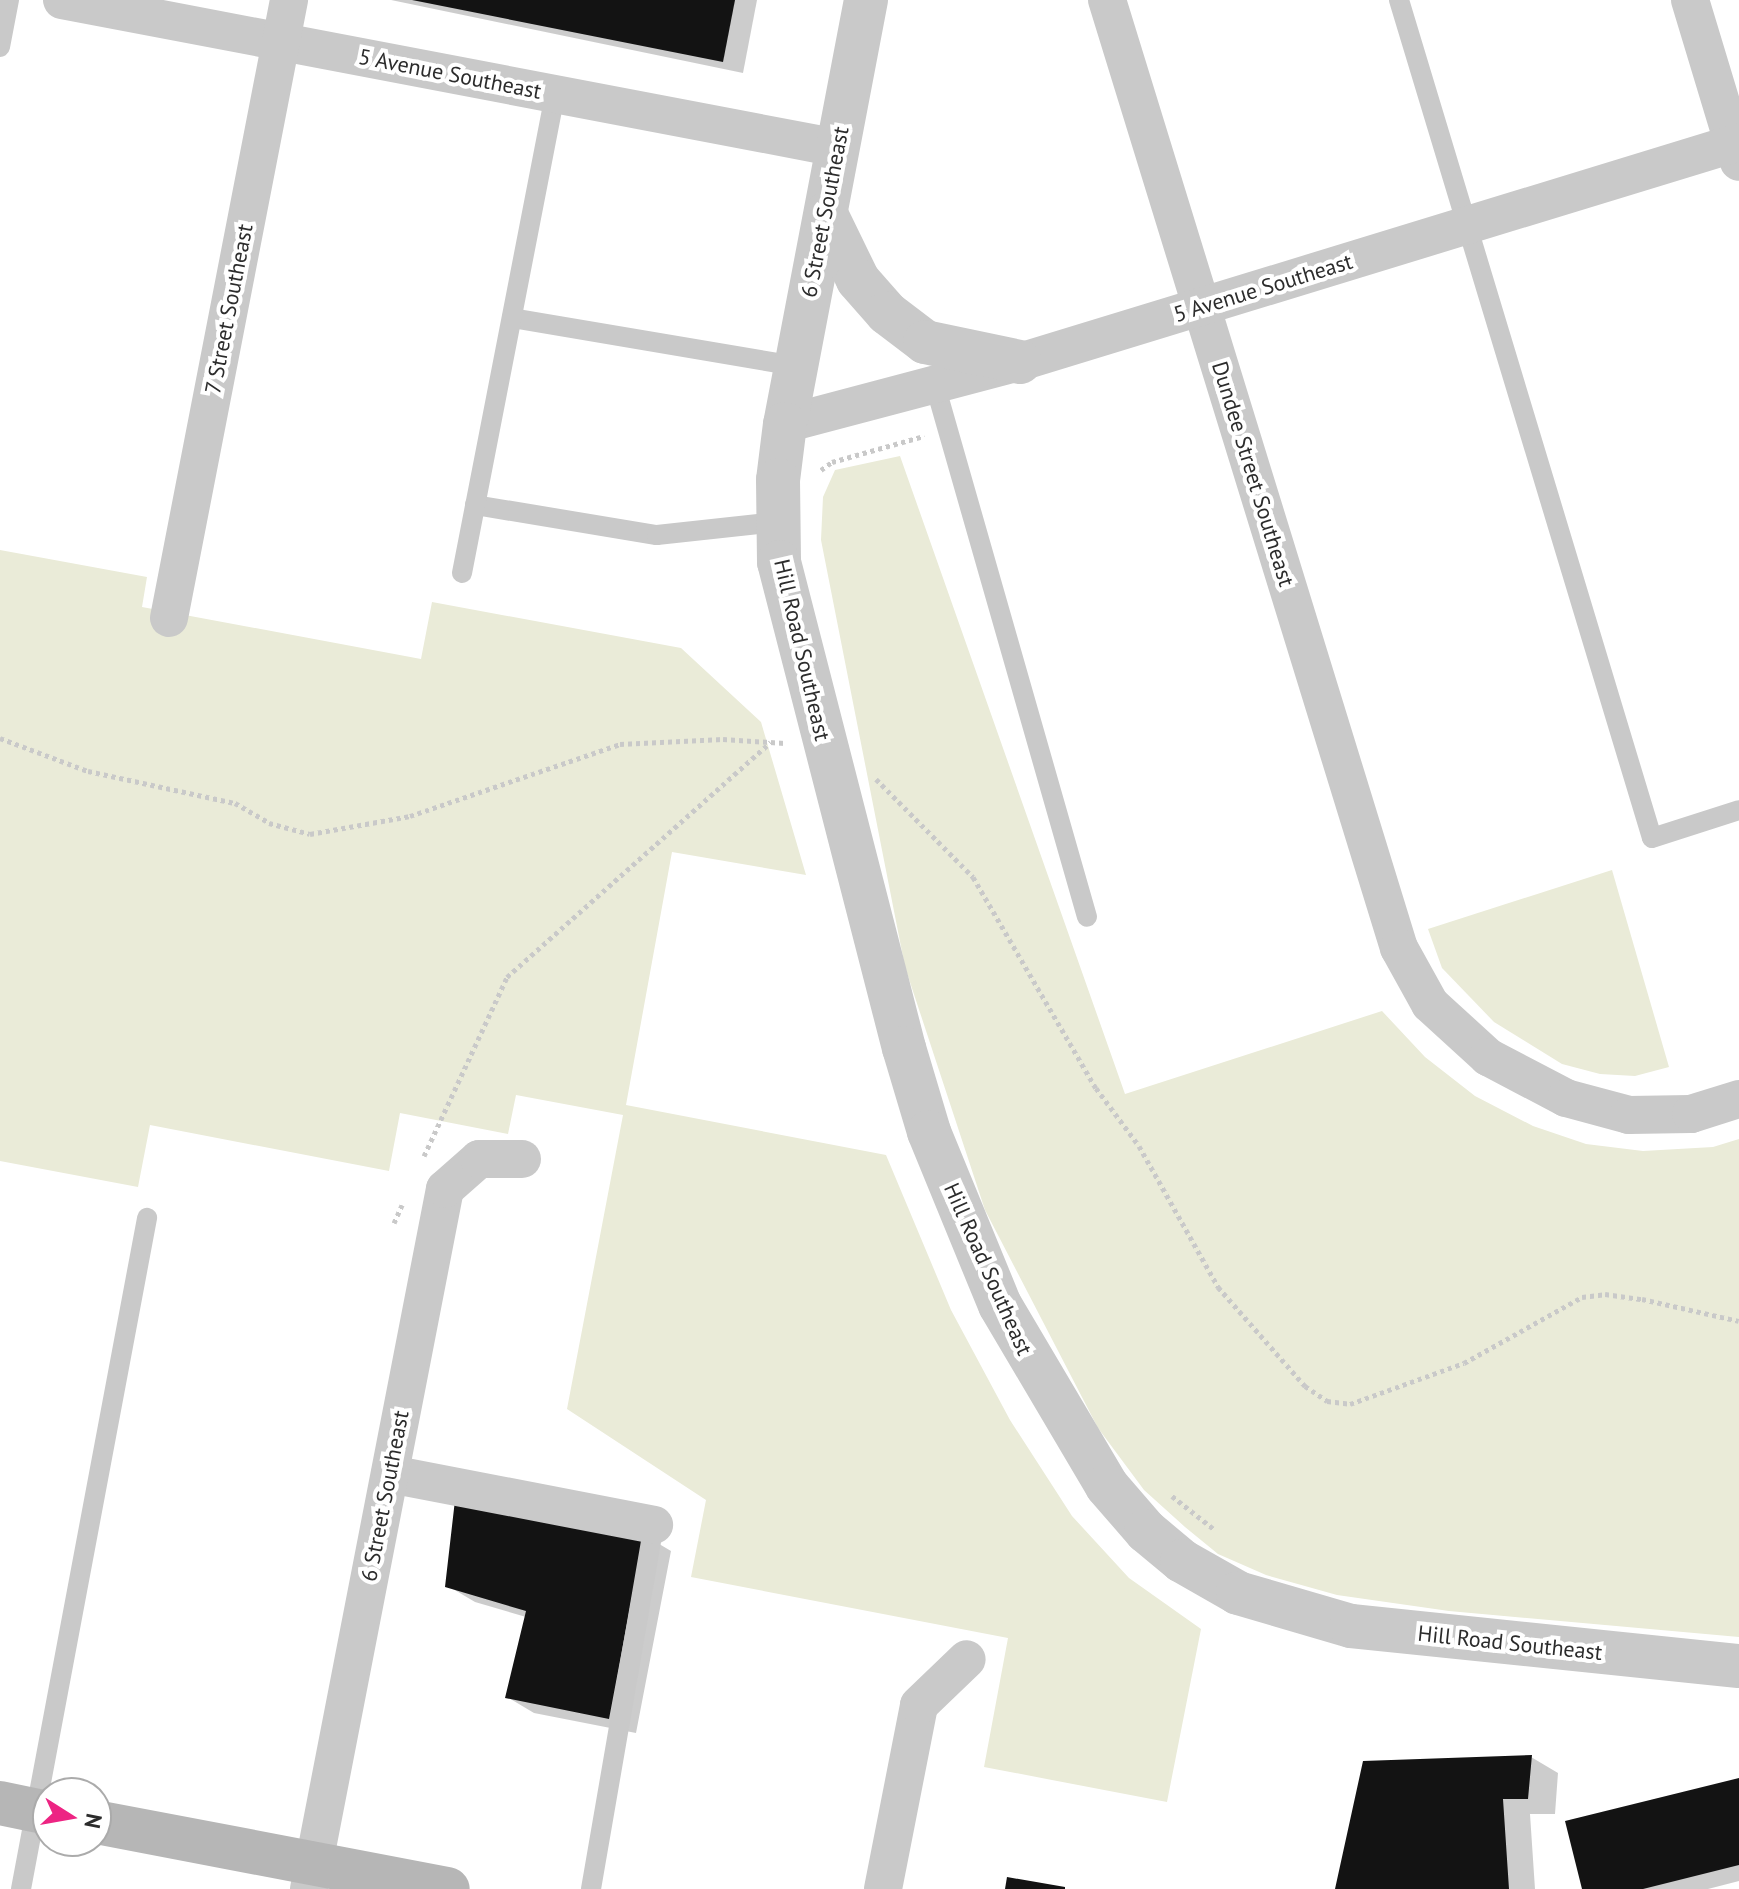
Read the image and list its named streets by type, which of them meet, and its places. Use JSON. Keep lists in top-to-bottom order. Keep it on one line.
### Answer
{"streets":{"street":["5 Avenue Southeast","6 Street Southeast","7 Street Southeast","Dundee Street Southeast","Hill Road Southeast"]},"crossings":[["5 Avenue Southeast","6 Street Southeast"],["5 Avenue Southeast","7 Street Southeast"],["5 Avenue Southeast","Dundee Street Southeast"],["5 Avenue Southeast","Hill Road Southeast"],["6 Street Southeast","Hill Road Southeast"]],"north":"right"}
